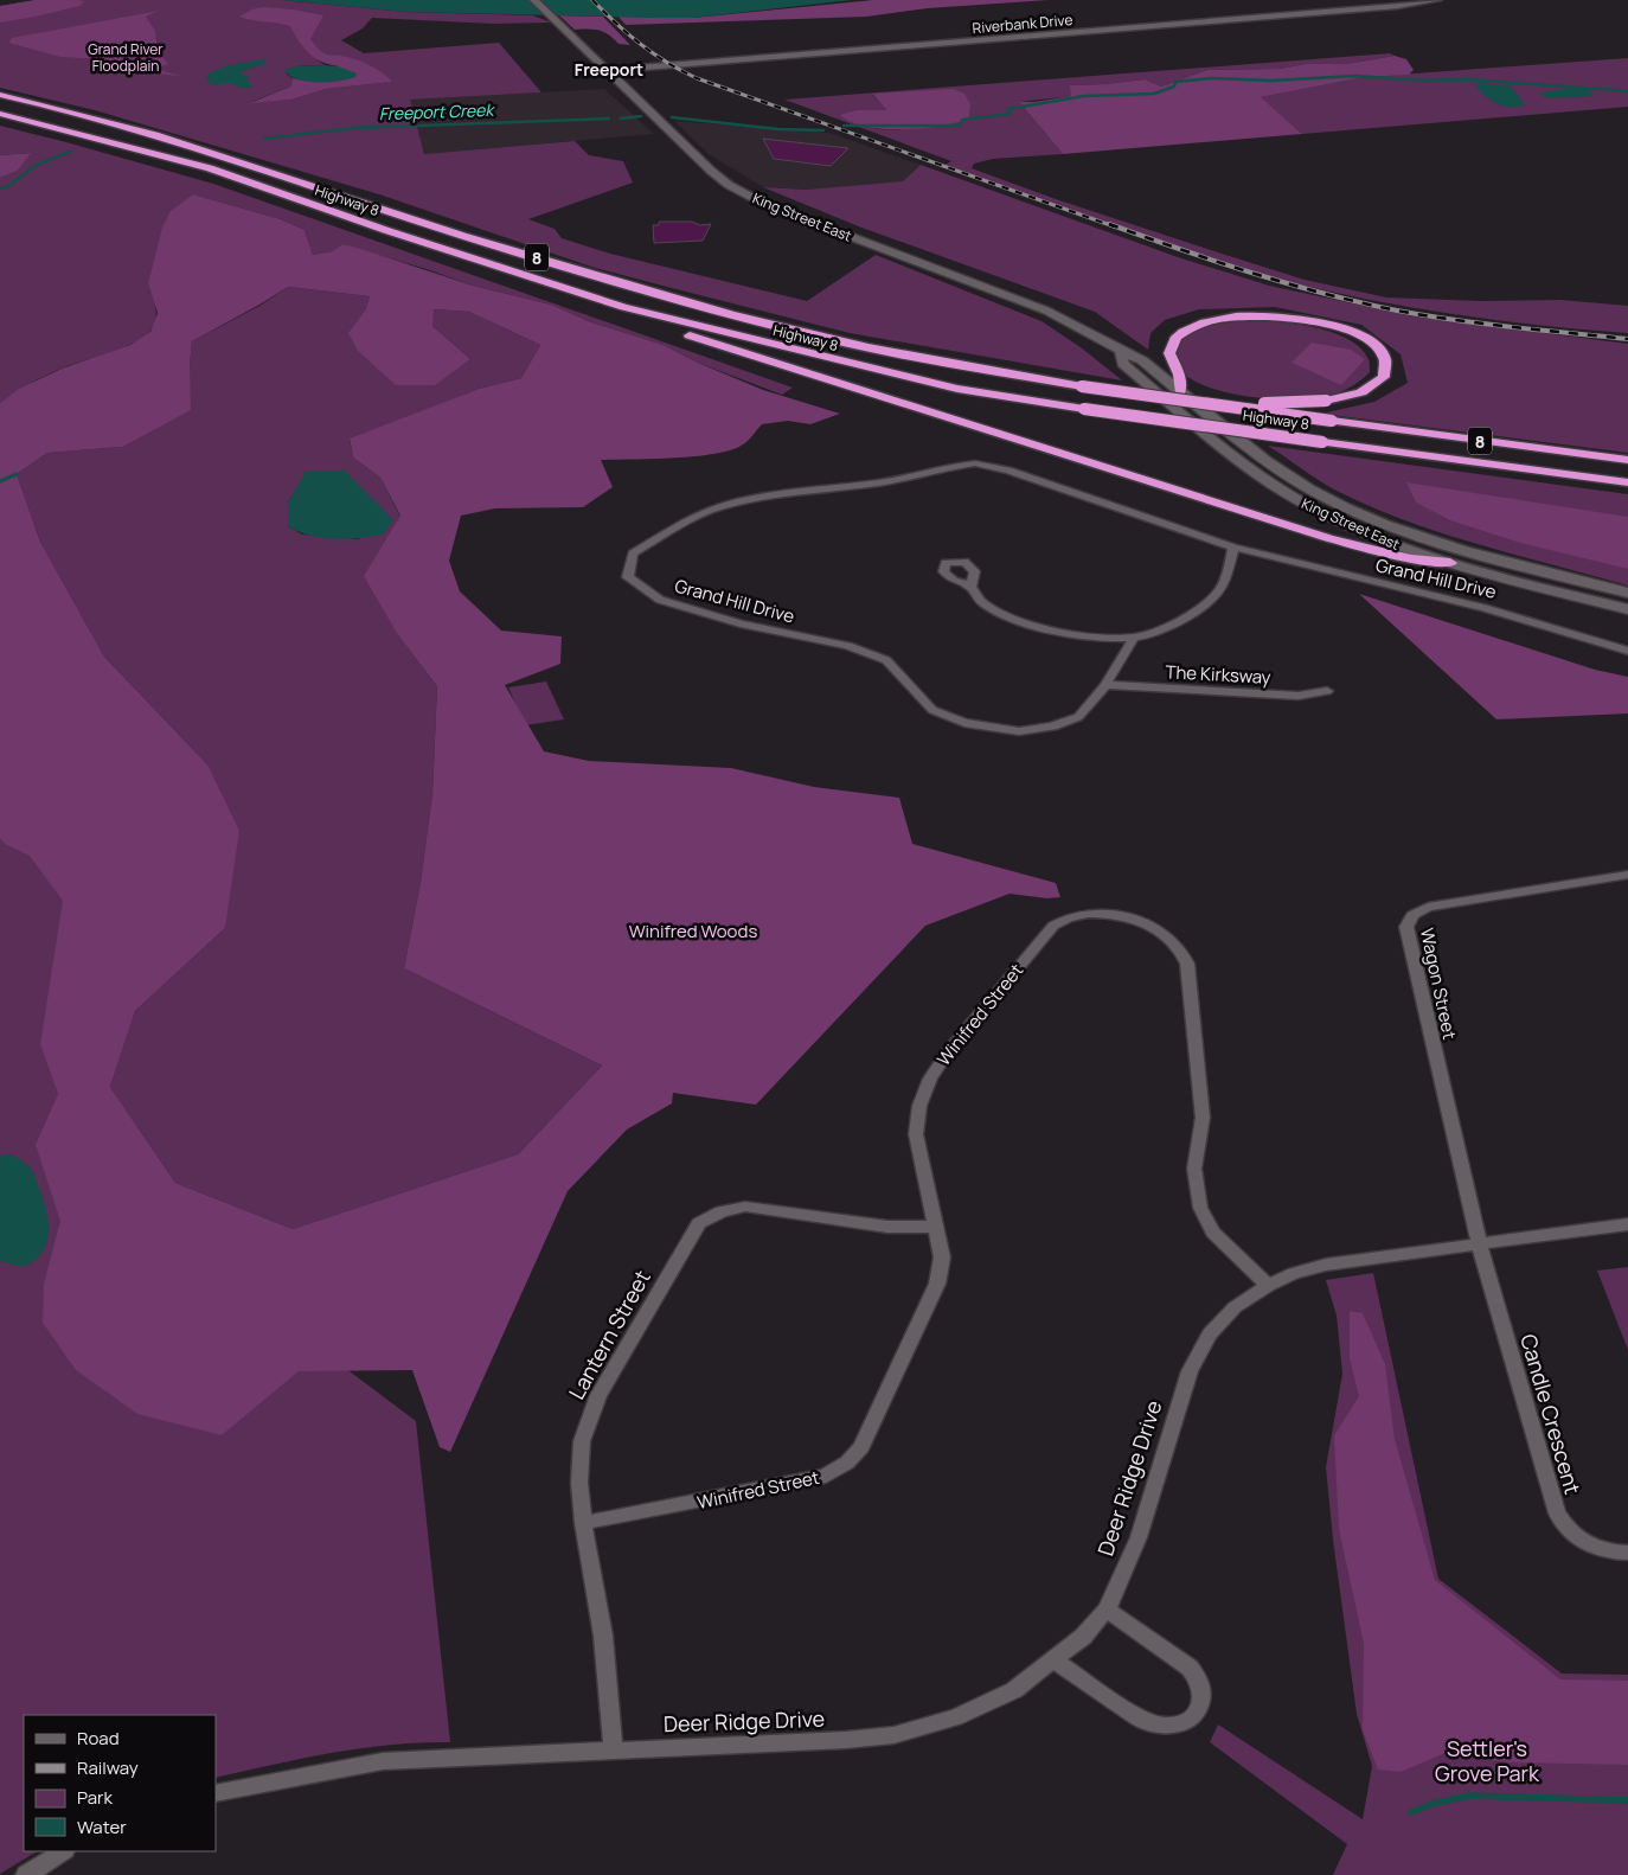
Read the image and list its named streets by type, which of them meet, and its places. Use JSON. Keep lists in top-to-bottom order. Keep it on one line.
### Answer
{"streets":{"highway":["Highway 8","8"],"main road":["Riverbank Drive","King Street East"],"street":["Grand Hill Drive","The Kirksway","Wagon Street","Winifred Street","Lantern Street","Candle Crescent","Deer Ridge Drive"]},"crossings":[["Riverbank Drive","King Street East"],["Grand Hill Drive","The Kirksway"],["Wagon Street","Candle Crescent"],["Wagon Street","Deer Ridge Drive"],["Winifred Street","Lantern Street"],["Winifred Street","Deer Ridge Drive"],["Lantern Street","Deer Ridge Drive"],["Candle Crescent","Deer Ridge Drive"]],"districts":["Freeport"],"water":["Freeport Creek"],"parks":["Grand River Floodplain","Winifred Woods","Settler's Grove Park"],"legend":["Road","Railway","Park","Water"]}
